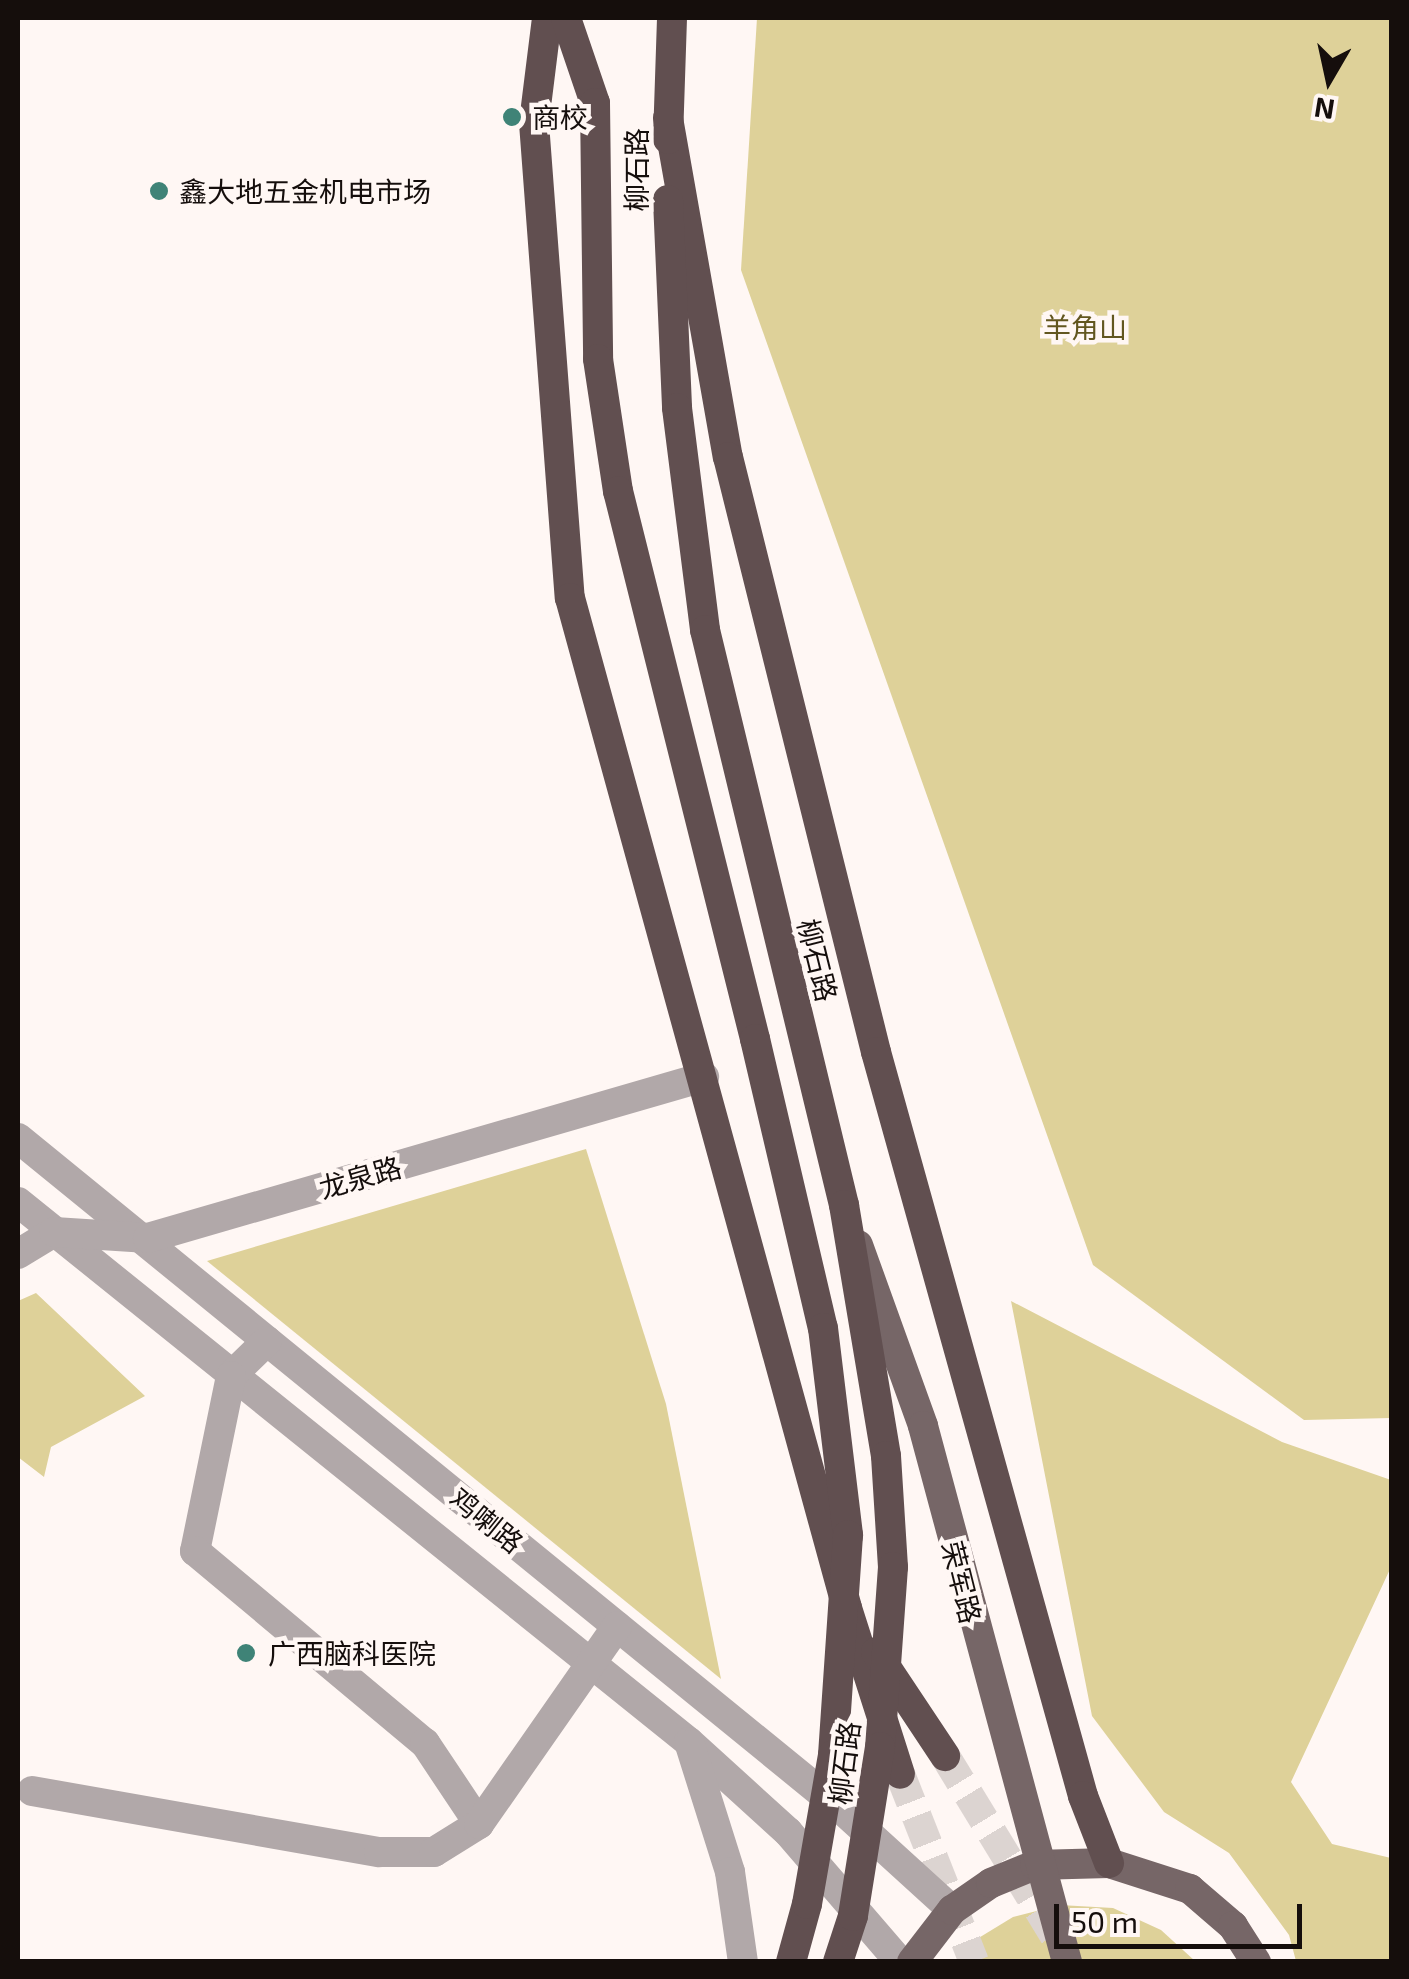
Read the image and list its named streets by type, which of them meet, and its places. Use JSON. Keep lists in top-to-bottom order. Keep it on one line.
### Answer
{"streets":{"highway":["柳石路"],"main road":["荣军路"],"street":["龙泉路","鸡喇路"]},"crossings":[["柳石路","荣军路"],["龙泉路","鸡喇路"]],"parks":["羊角山"],"places":["商校","鑫大地五金机电市场","广西脑科医院"],"scale_bar":"50 m","north":"bottom"}
